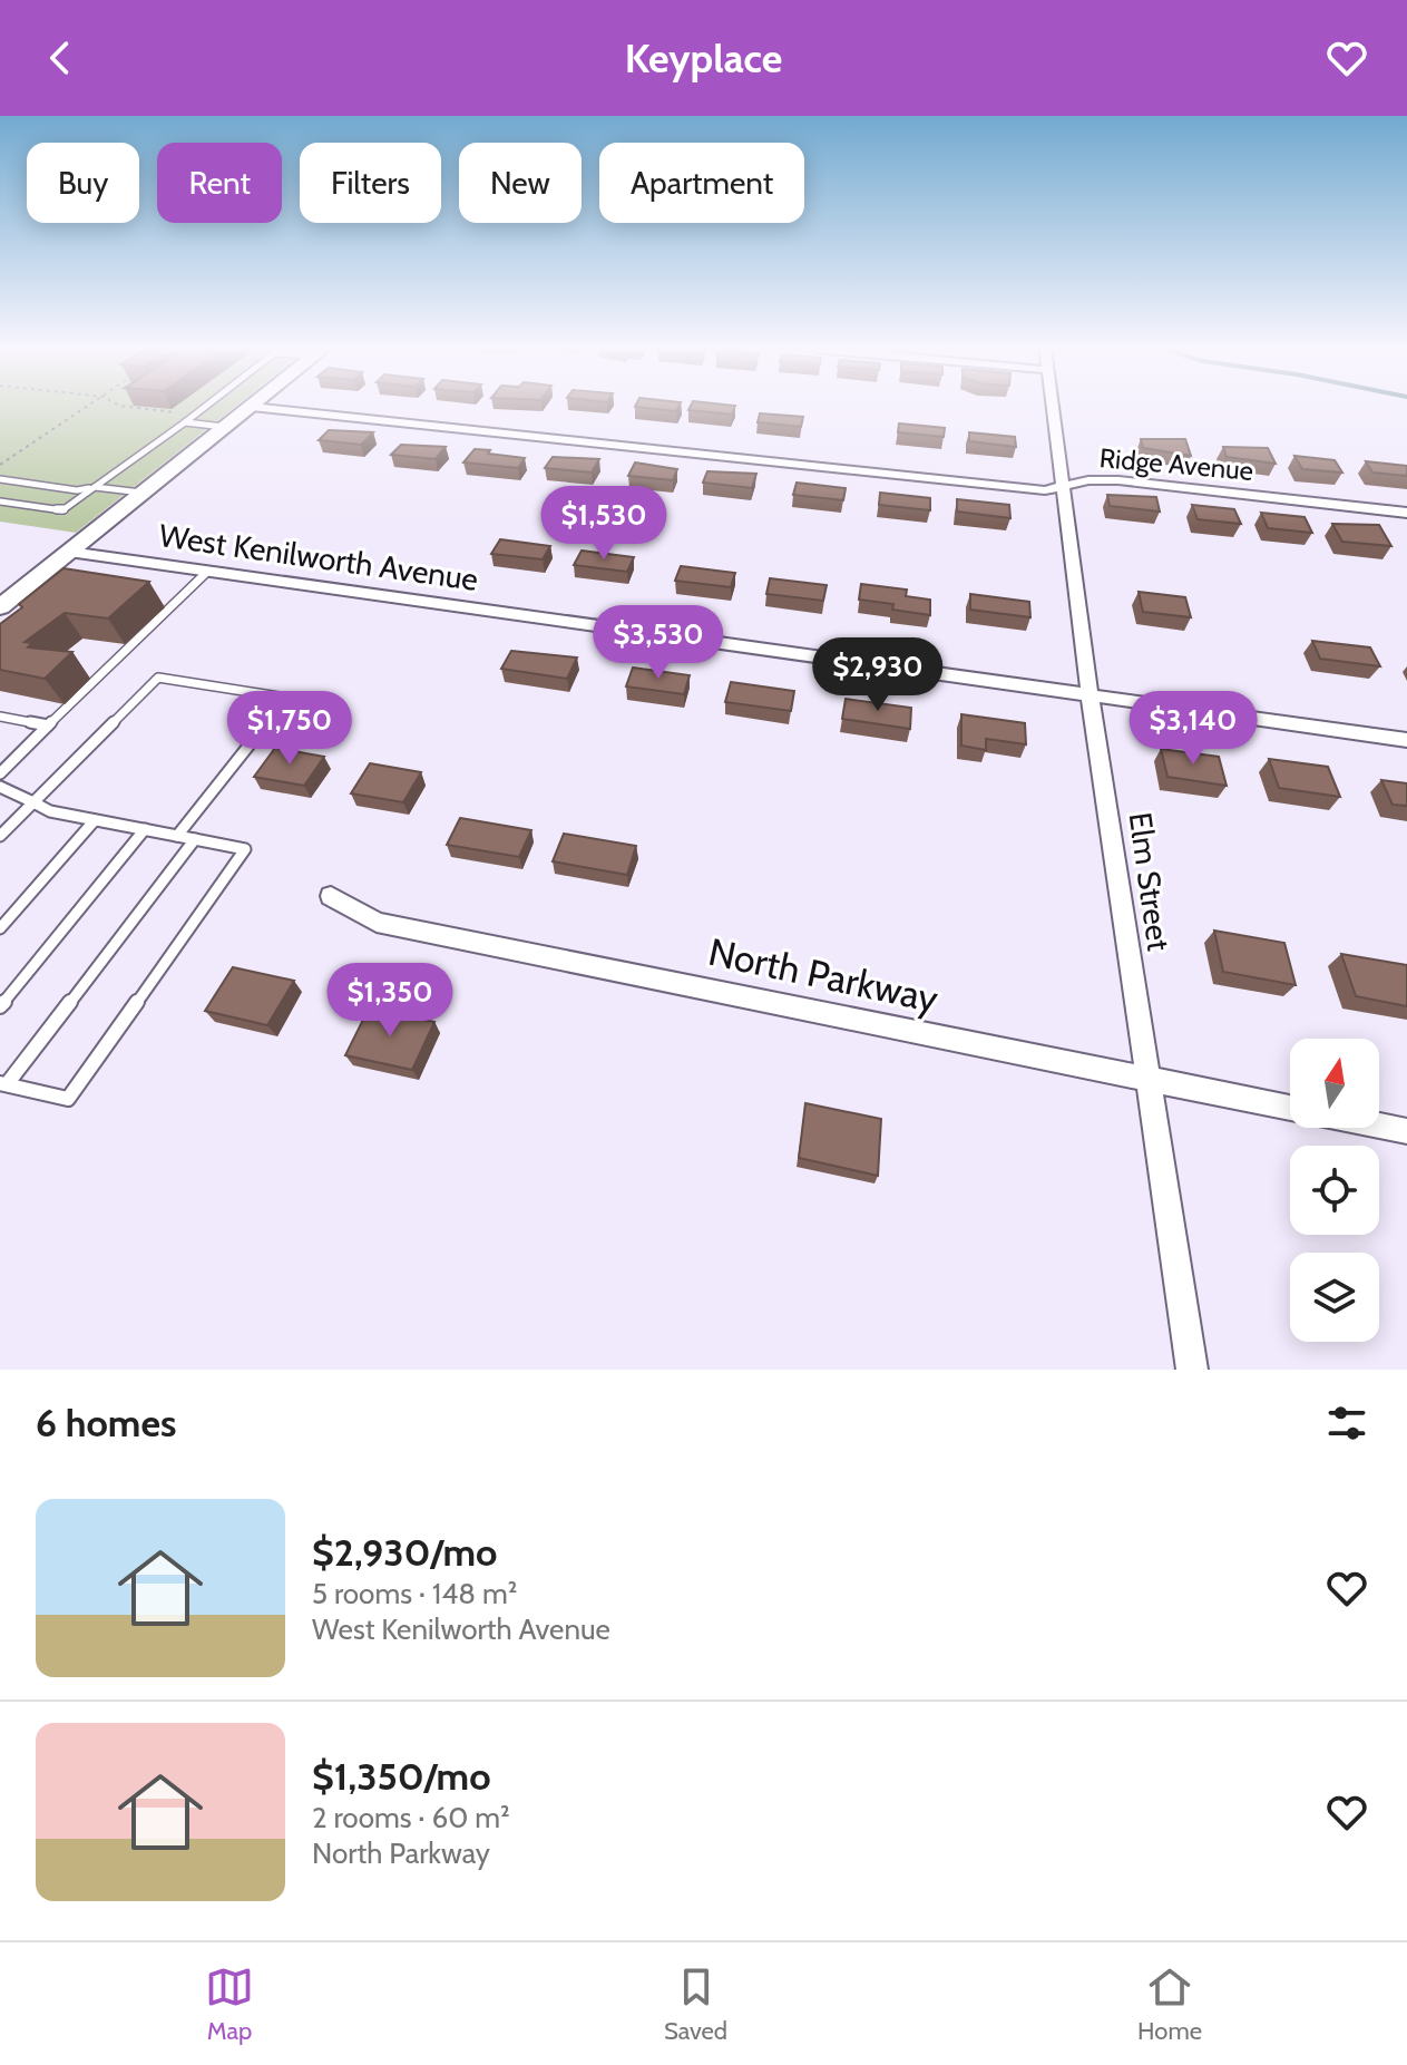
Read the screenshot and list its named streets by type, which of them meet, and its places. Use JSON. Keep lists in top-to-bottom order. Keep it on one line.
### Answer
{"streets":{"street":["Ridge Avenue","West Kenilworth Avenue","Elm Street","North Parkway"]},"crossings":[["Ridge Avenue","Elm Street"],["West Kenilworth Avenue","Elm Street"],["Elm Street","North Parkway"]],"north":"top","page":{"header":"Keyplace","chip":["Buy","Rent","Filters","New","Apartment"],"price":["$1,530","$3,530","$2,930","$1,750","$3,140","$1,350"],"heading":"6 homes","list":[{"name":"$2,930/mo","note":"5 rooms · 148 m² · West Kenilworth Avenue"},{"name":"$1,350/mo","note":"2 rooms · 60 m² · North Parkway"}],"tabs":["Map","Saved","Home"]}}
